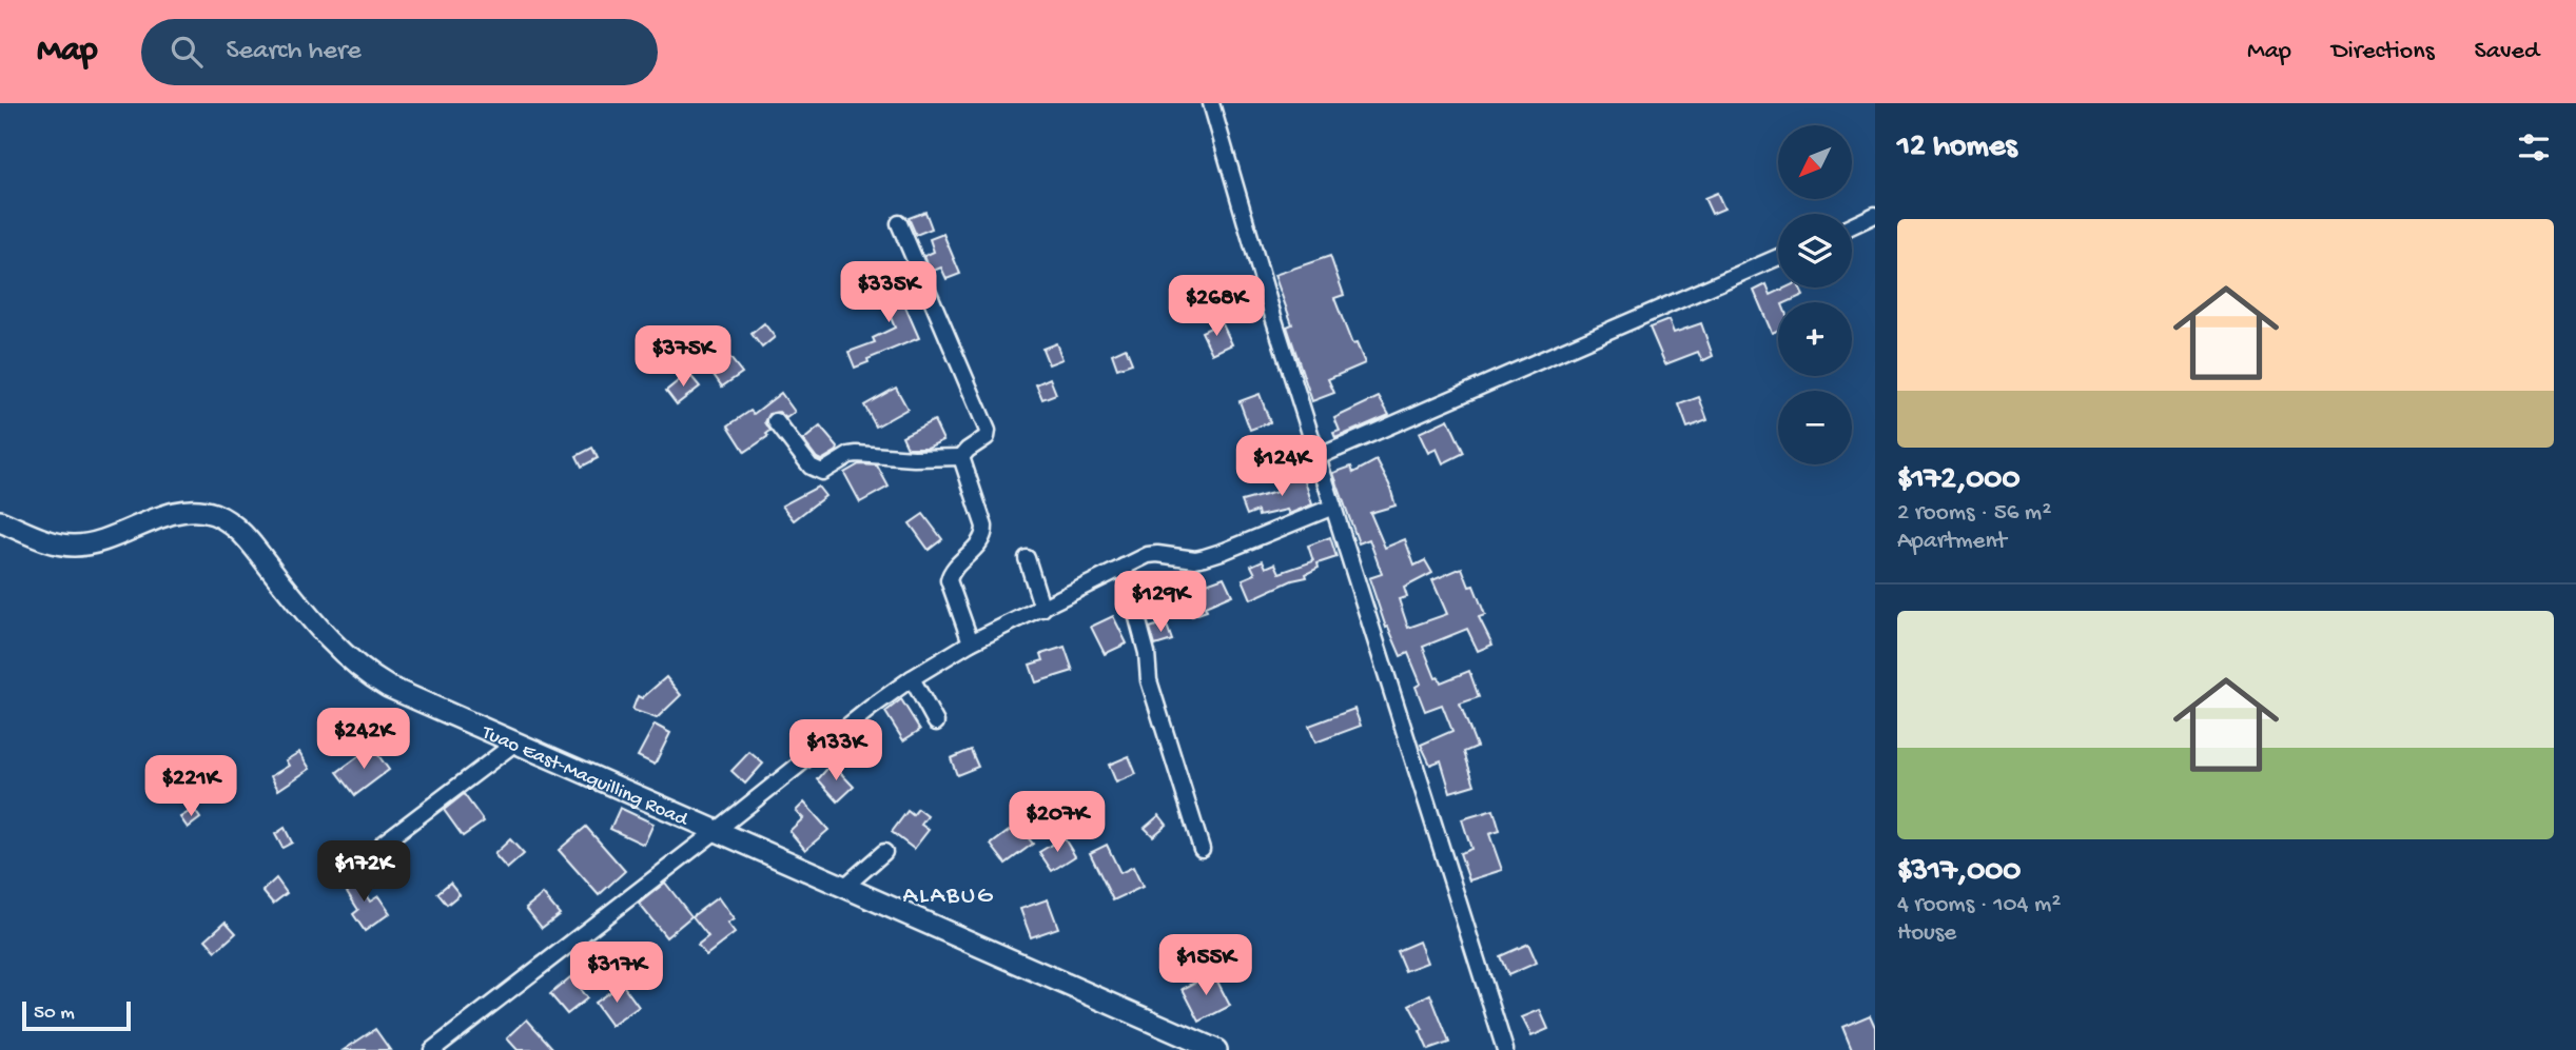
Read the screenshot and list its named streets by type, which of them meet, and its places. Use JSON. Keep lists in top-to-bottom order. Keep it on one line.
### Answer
{"streets":{"main road":["Tuao East-Maguilling Road"]},"districts":["ALABUG"],"scale_bar":"50 m","north":"bottom left","page":{"header":"Map","search":"Search here","nav":["Map","Directions","Saved"],"heading":"12 homes","map_buttons":["+","−"],"list":[{"name":"$172,000","note":"2 rooms · 56 m² · Apartment"},{"name":"$317,000","note":"4 rooms · 104 m² · House"}],"price":["$335K","$268K","$375K","$124K","$129K","$242K","$133K","$221K","$207K","$172K","$155K","$317K"],"scale":"50 m"}}
